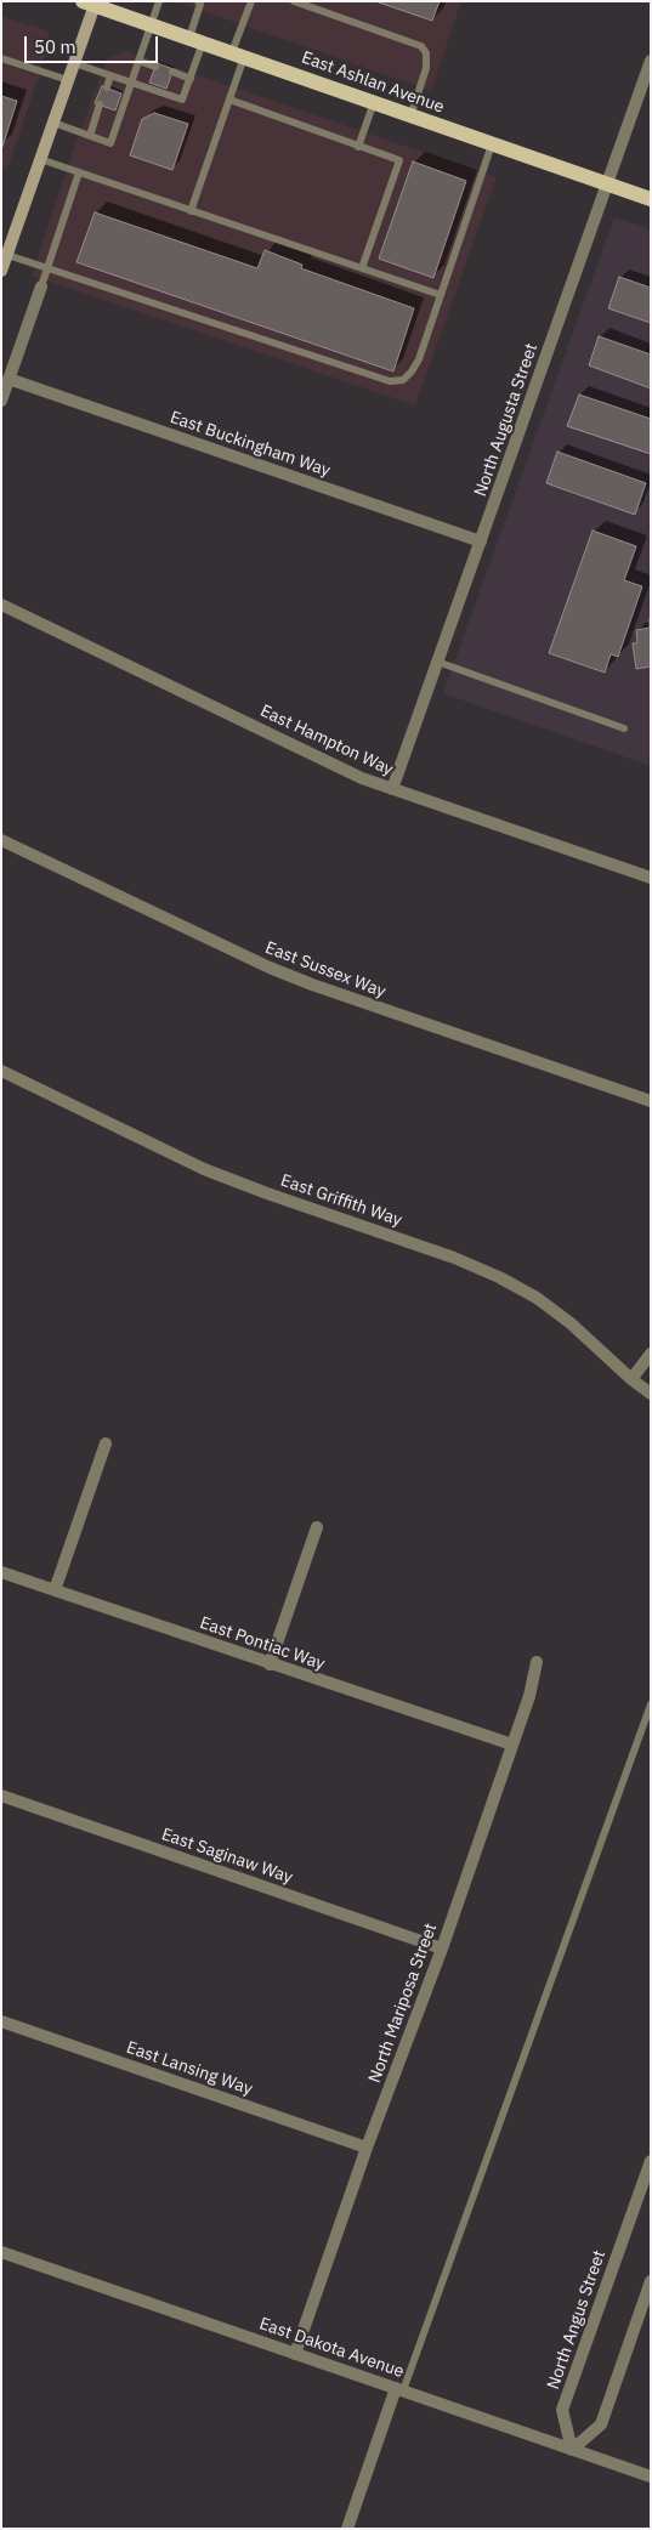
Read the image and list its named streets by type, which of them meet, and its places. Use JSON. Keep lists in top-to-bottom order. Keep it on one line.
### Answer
{"streets":{"main road":["East Ashlan Avenue"],"street":["North Augusta Street","East Buckingham Way","East Hampton Way","East Sussex Way","East Griffith Way","East Pontiac Way","East Saginaw Way","North Mariposa Street","East Lansing Way","North Angus Street","East Dakota Avenue"]},"crossings":[["East Ashlan Avenue","North Augusta Street"],["North Augusta Street","East Buckingham Way"],["North Augusta Street","East Hampton Way"],["East Pontiac Way","North Mariposa Street"],["East Saginaw Way","North Mariposa Street"],["North Mariposa Street","East Lansing Way"],["North Mariposa Street","East Dakota Avenue"],["North Angus Street","East Dakota Avenue"]],"scale_bar":"50 m"}
